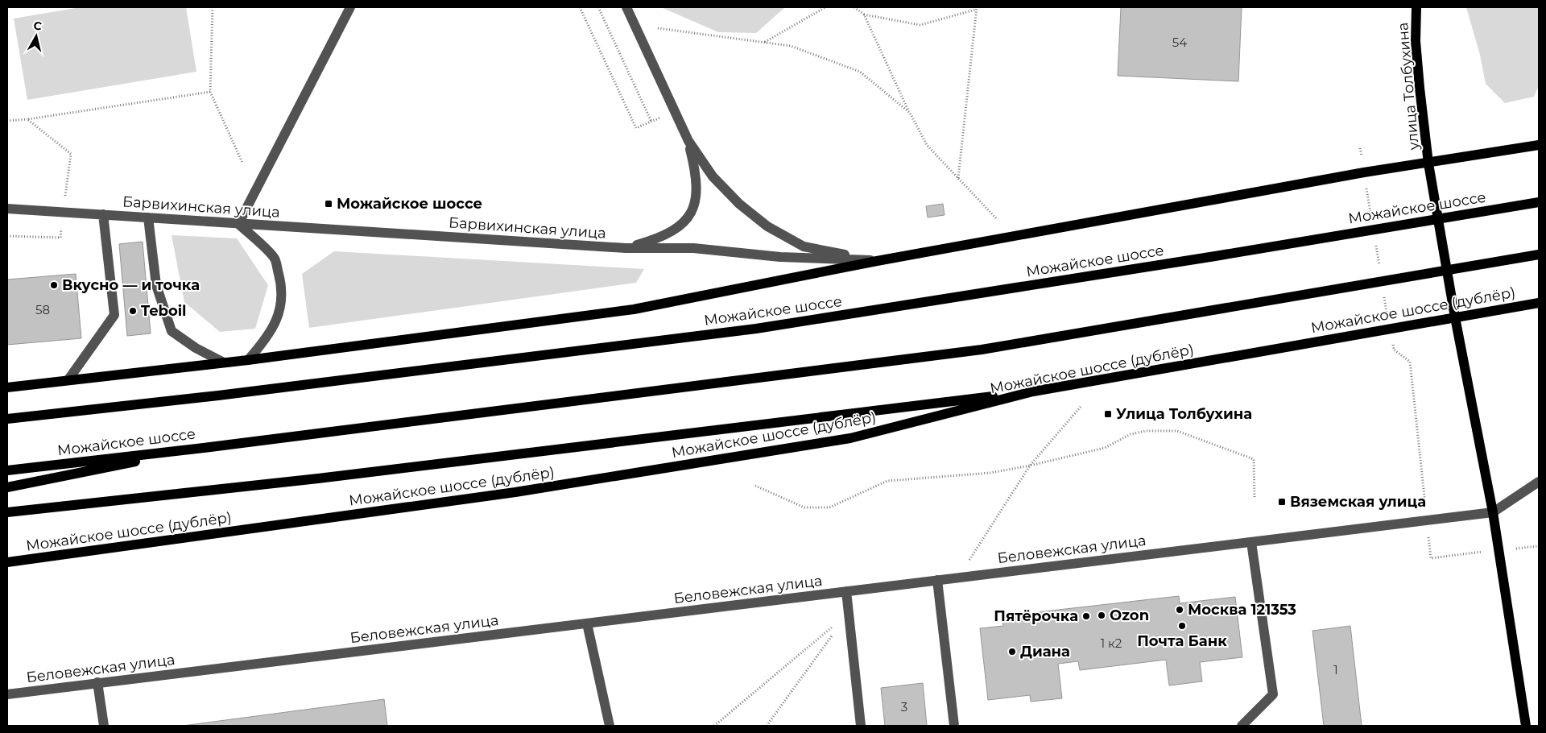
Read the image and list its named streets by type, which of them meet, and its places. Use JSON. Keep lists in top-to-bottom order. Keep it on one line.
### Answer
{"streets":{"main road":["улица Толбухина","Можайское шоссе","Можайское шоссе (дублёр)"],"street":["Барвихинская улица","Беловежская улица"]},"crossings":[["улица Толбухина","Можайское шоссе (дублёр)"]],"places":{"transit":["Можайское шоссе","Улица Толбухина","Вяземская улица"],"other":["Вкусно — и точка","Teboil","Москва 121353","Ozon","Пятёрочка","Почта Банк","Диана"]},"house_numbers":["54","58","1 к2","1","3"],"north":"top"}
